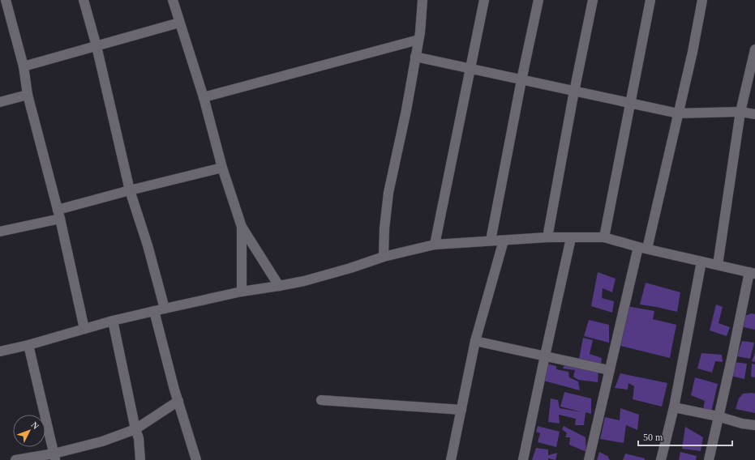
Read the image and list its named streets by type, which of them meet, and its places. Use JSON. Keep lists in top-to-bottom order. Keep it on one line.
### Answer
{"scale_bar":"50 m","north":"top right"}
